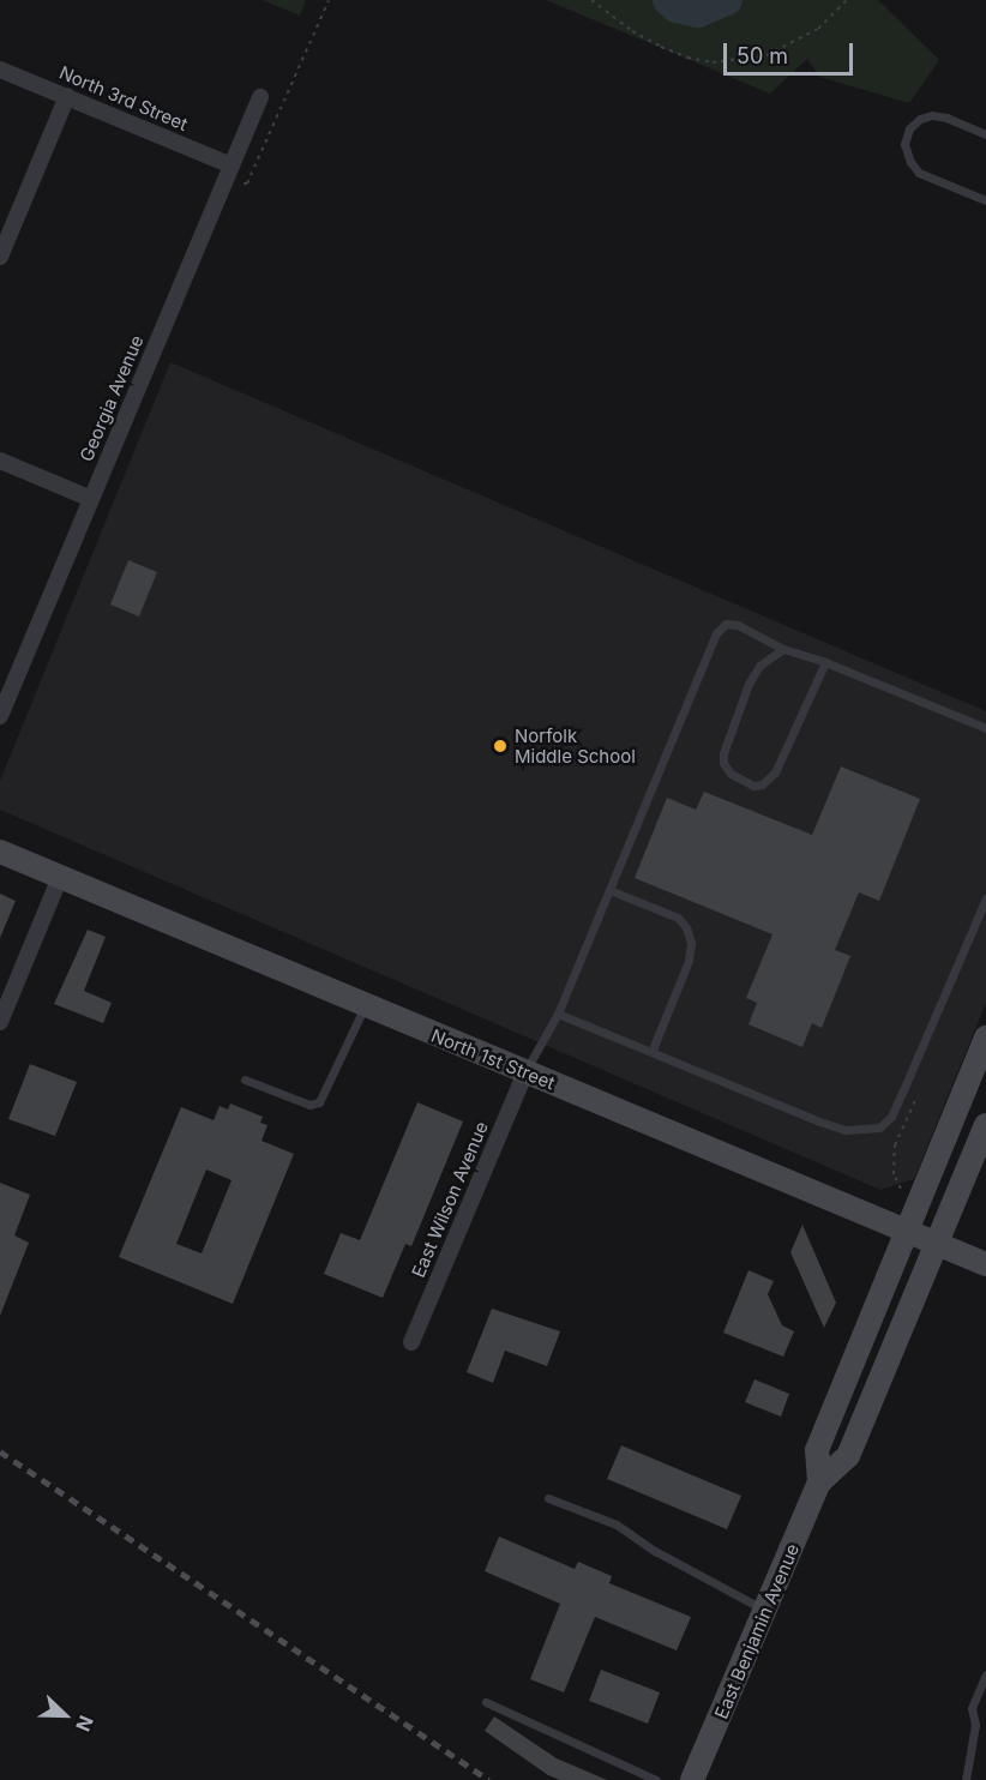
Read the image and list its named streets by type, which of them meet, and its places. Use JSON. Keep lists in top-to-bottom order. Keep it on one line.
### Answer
{"streets":{"main road":["North 1st Street","East Benjamin Avenue"],"street":["North 3rd Street","Georgia Avenue","East Wilson Avenue"]},"crossings":[["North 3rd Street","Georgia Avenue"],["North 1st Street","East Wilson Avenue"],["North 1st Street","East Benjamin Avenue"]],"places":["Norfolk Middle School"],"scale_bar":"50 m","north":"bottom right"}
